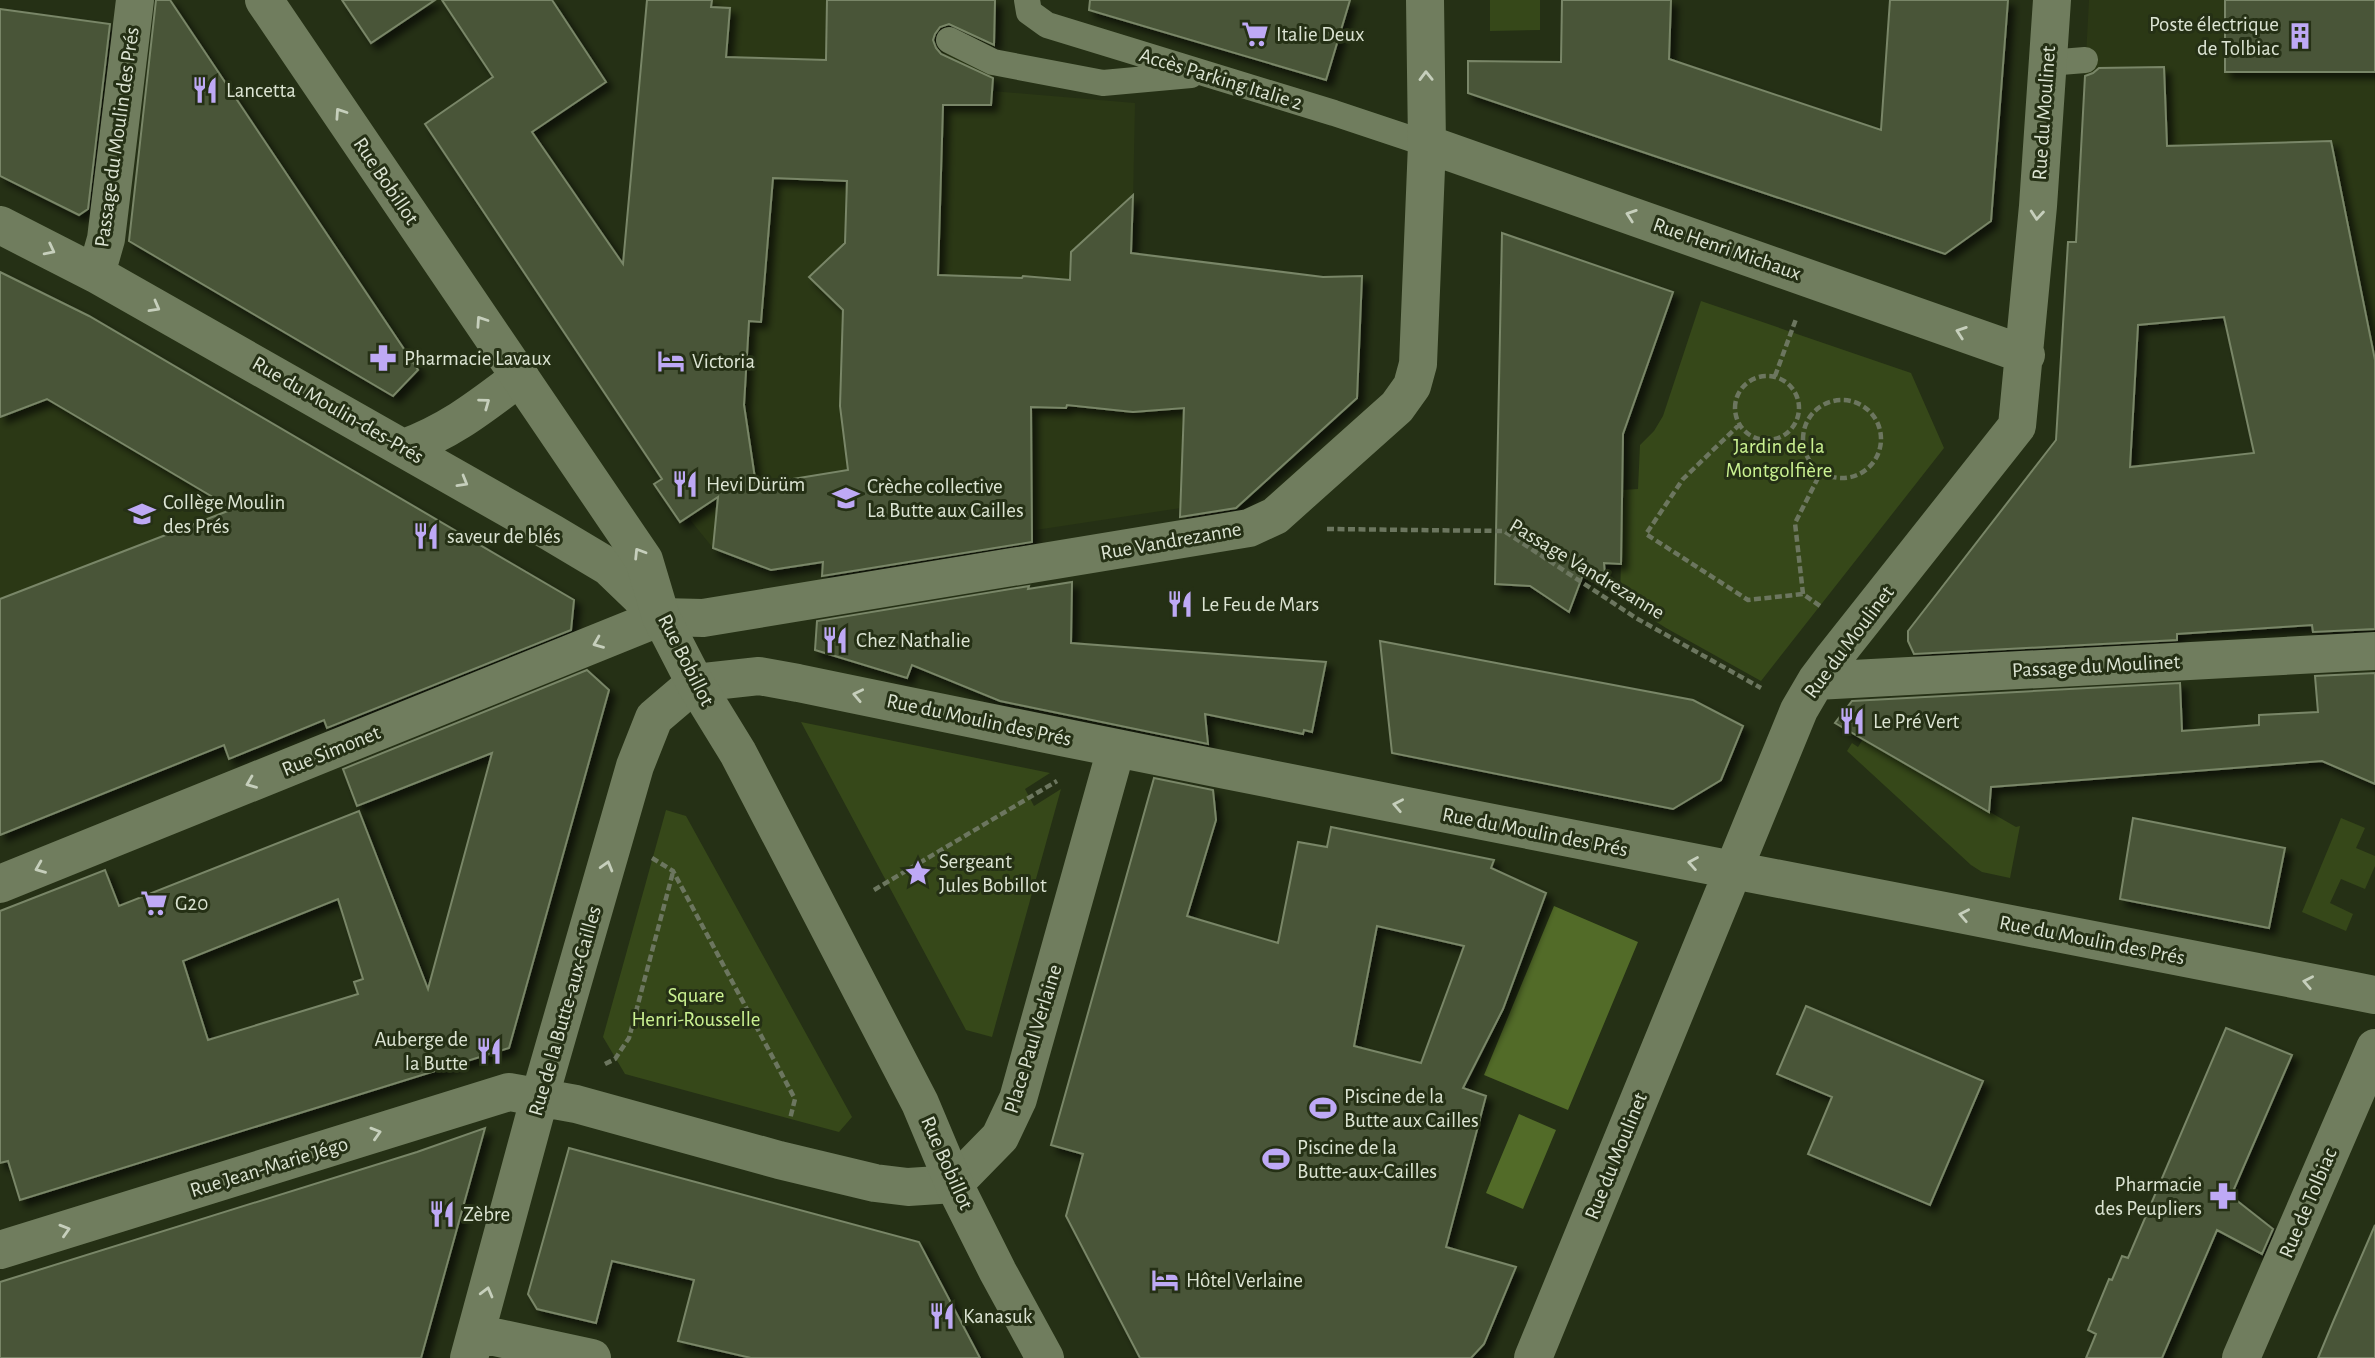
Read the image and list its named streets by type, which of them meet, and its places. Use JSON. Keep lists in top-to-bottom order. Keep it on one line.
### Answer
{"streets":{"street":["Rue du Moulinet","Passage du Moulin des Prés","Rue Bobillot","Rue Henri Michaux","Rue du Moulin-des-Prés","Rue Vandrezanne","Passage du Moulinet","Rue du Moulin des Prés","Rue Simonet","Rue de la Butte-aux-Cailles","Place Paul Verlaine","Rue Jean-Marie Jégo","Rue de Tolbiac"],"lane":["Accès Parking Italie 2"],"path":["Passage Vandrezanne"]},"crossings":[["Accès Parking Italie 2","Rue Henri Michaux"],["Accès Parking Italie 2","Rue Vandrezanne"],["Rue du Moulinet","Rue Henri Michaux"],["Rue du Moulinet","Passage du Moulinet"],["Rue du Moulinet","Rue du Moulin des Prés"],["Passage du Moulin des Prés","Rue du Moulin-des-Prés"],["Rue Bobillot","Rue du Moulin-des-Prés"],["Rue Bobillot","Rue Vandrezanne"],["Rue Bobillot","Rue du Moulin des Prés"],["Rue Bobillot","Rue Simonet"],["Rue Bobillot","Rue de la Butte-aux-Cailles"],["Rue Bobillot","Place Paul Verlaine"],["Rue Henri Michaux","Rue Vandrezanne"],["Rue du Moulin-des-Prés","Rue Vandrezanne"],["Rue du Moulin-des-Prés","Rue Simonet"],["Rue Vandrezanne","Rue Simonet"],["Rue du Moulin des Prés","Rue de la Butte-aux-Cailles"],["Rue du Moulin des Prés","Place Paul Verlaine"],["Rue de la Butte-aux-Cailles","Rue Jean-Marie Jégo"]],"one_way":["Rue Bobillot","Rue Henri Michaux","Rue du Moulin-des-Prés","Rue du Moulin des Prés","Rue Simonet","Rue de la Butte-aux-Cailles","Rue Jean-Marie Jégo"],"parks":["Jardin de la Montgolfière","Square Henri-Rousselle"],"places":{"supermarket":["Italie Deux","G20"],"building":["Poste électrique de Tolbiac"],"restaurant":["Lancetta","Hevi Dürüm","saveur de blés","Le Feu de Mars","Chez Nathalie","Le Pré Vert","Auberge de la Butte","Zèbre","Kanasuk"],"pharmacy":["Pharmacie Lavaux","Pharmacie des Peupliers"],"hotel":["Victoria","Hôtel Verlaine"],"school or university":["Crèche collective La Butte aux Cailles","Collège Moulin des Prés"],"place":["Sergeant Jules Bobillot"],"sports":["Piscine de la Butte aux Cailles","Piscine de la Butte-aux-Cailles"]}}
